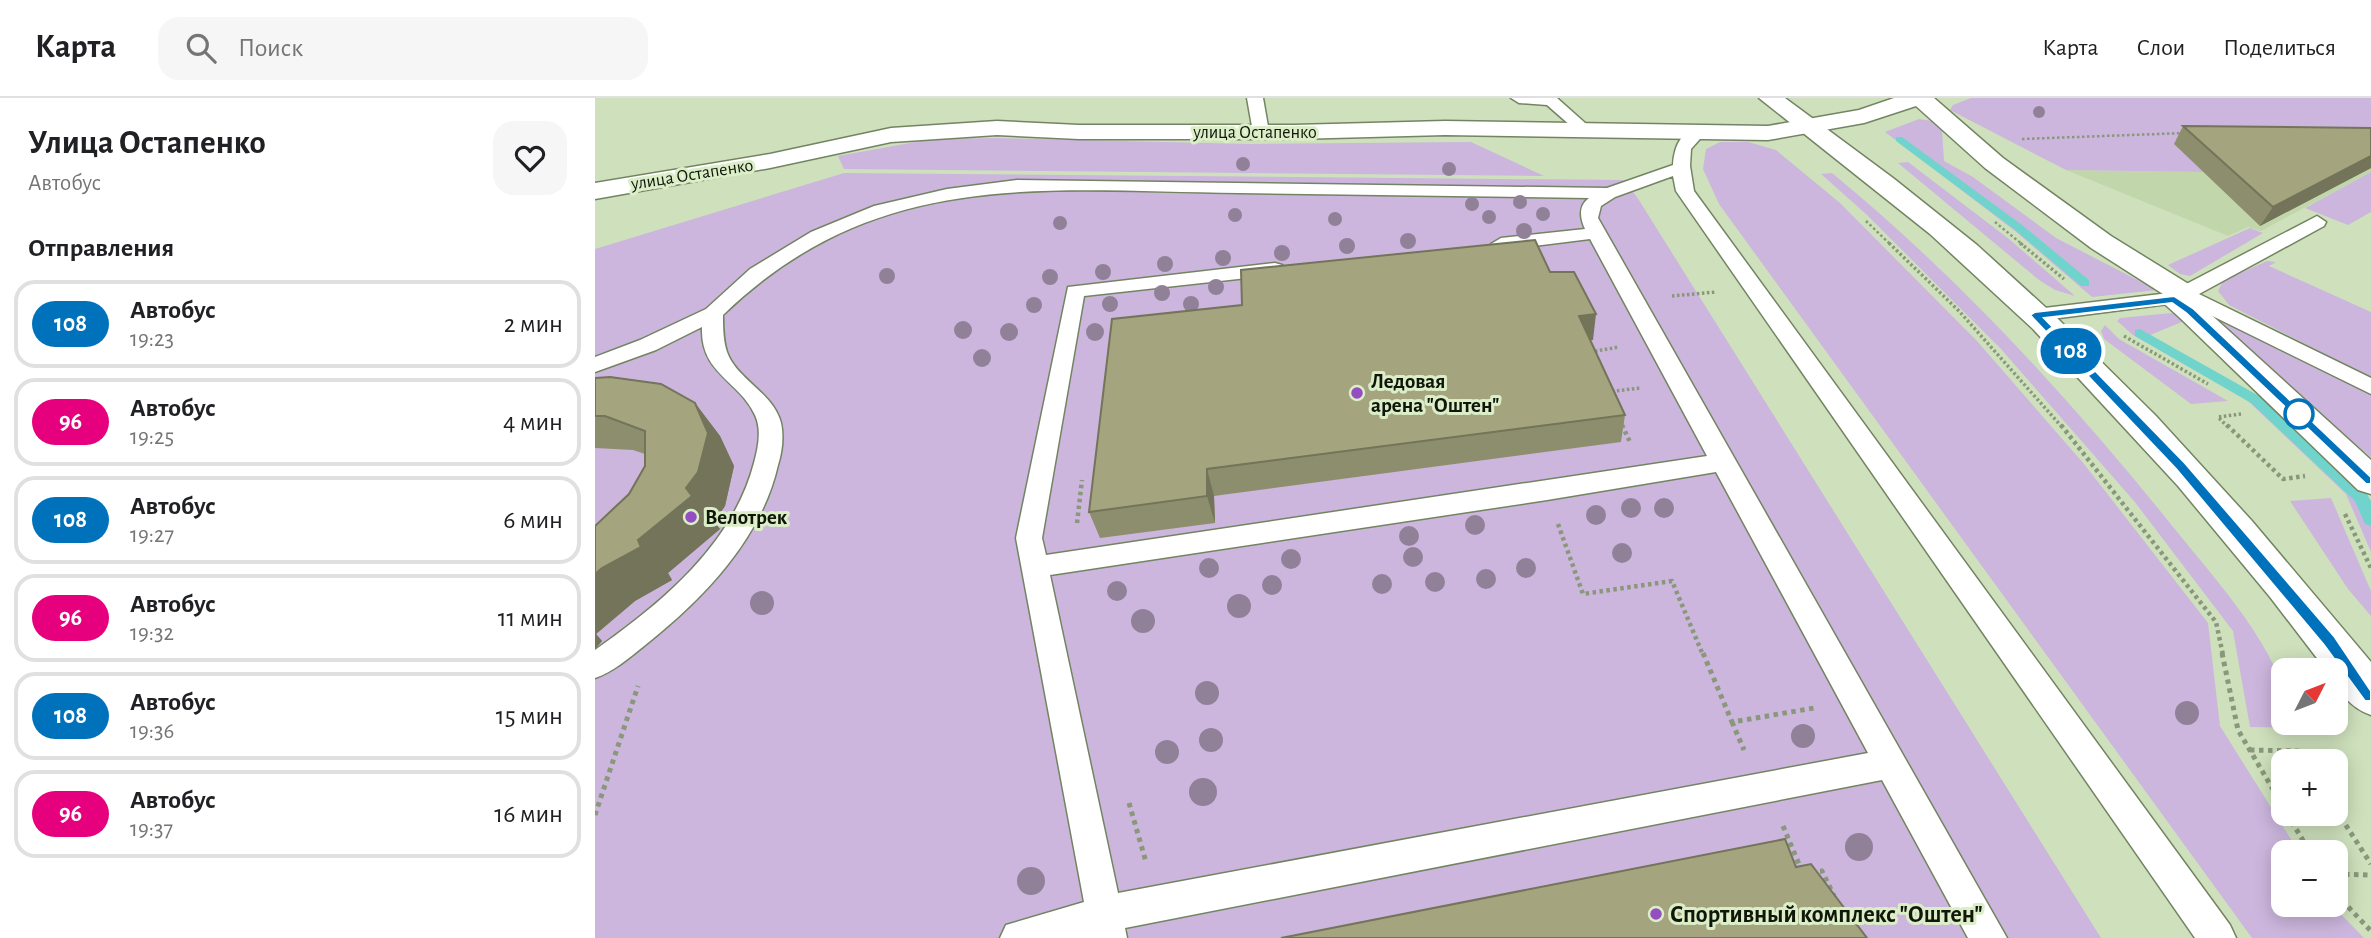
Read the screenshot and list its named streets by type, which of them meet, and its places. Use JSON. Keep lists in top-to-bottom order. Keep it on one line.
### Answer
{"streets":{"street":["улица Остапенко"]},"places":["Ледовая арена \"Оштен\"","Велотрек","Спортивный комплекс \"Оштен\""],"lines":["bus line 108"],"north":"top right","page":{"header":"Карта","search":"Поиск","nav":["Карта","Слои","Поделиться"],"heading":[["Улица Остапенко","Автобус"],"Отправления"],"on_map":"108","list":[{"mark":"108","name":"Автобус","note":"19:23","value":"2 мин"},{"mark":"96","name":"Автобус","note":"19:25","value":"4 мин"},{"mark":"108","name":"Автобус","note":"19:27","value":"6 мин"},{"mark":"96","name":"Автобус","note":"19:32","value":"11 мин"},{"mark":"108","name":"Автобус","note":"19:36","value":"15 мин"},{"mark":"96","name":"Автобус","note":"19:37","value":"16 мин"}],"map_buttons":["+","−"]}}
